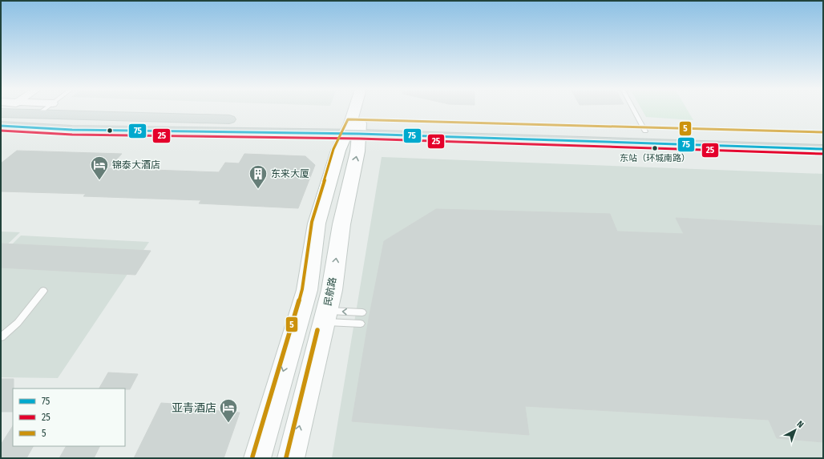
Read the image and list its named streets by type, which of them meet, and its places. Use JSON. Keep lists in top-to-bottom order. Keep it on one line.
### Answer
{"streets":{"main road":["民航路"]},"places":{"other":["东站（环城南路）"],"hotel":["锦泰大酒店","亚青酒店"],"building":["东来大厦"]},"lines":["transit line 5","transit line 75","transit line 25"],"legend":["75","25","5"],"north":"top right"}
